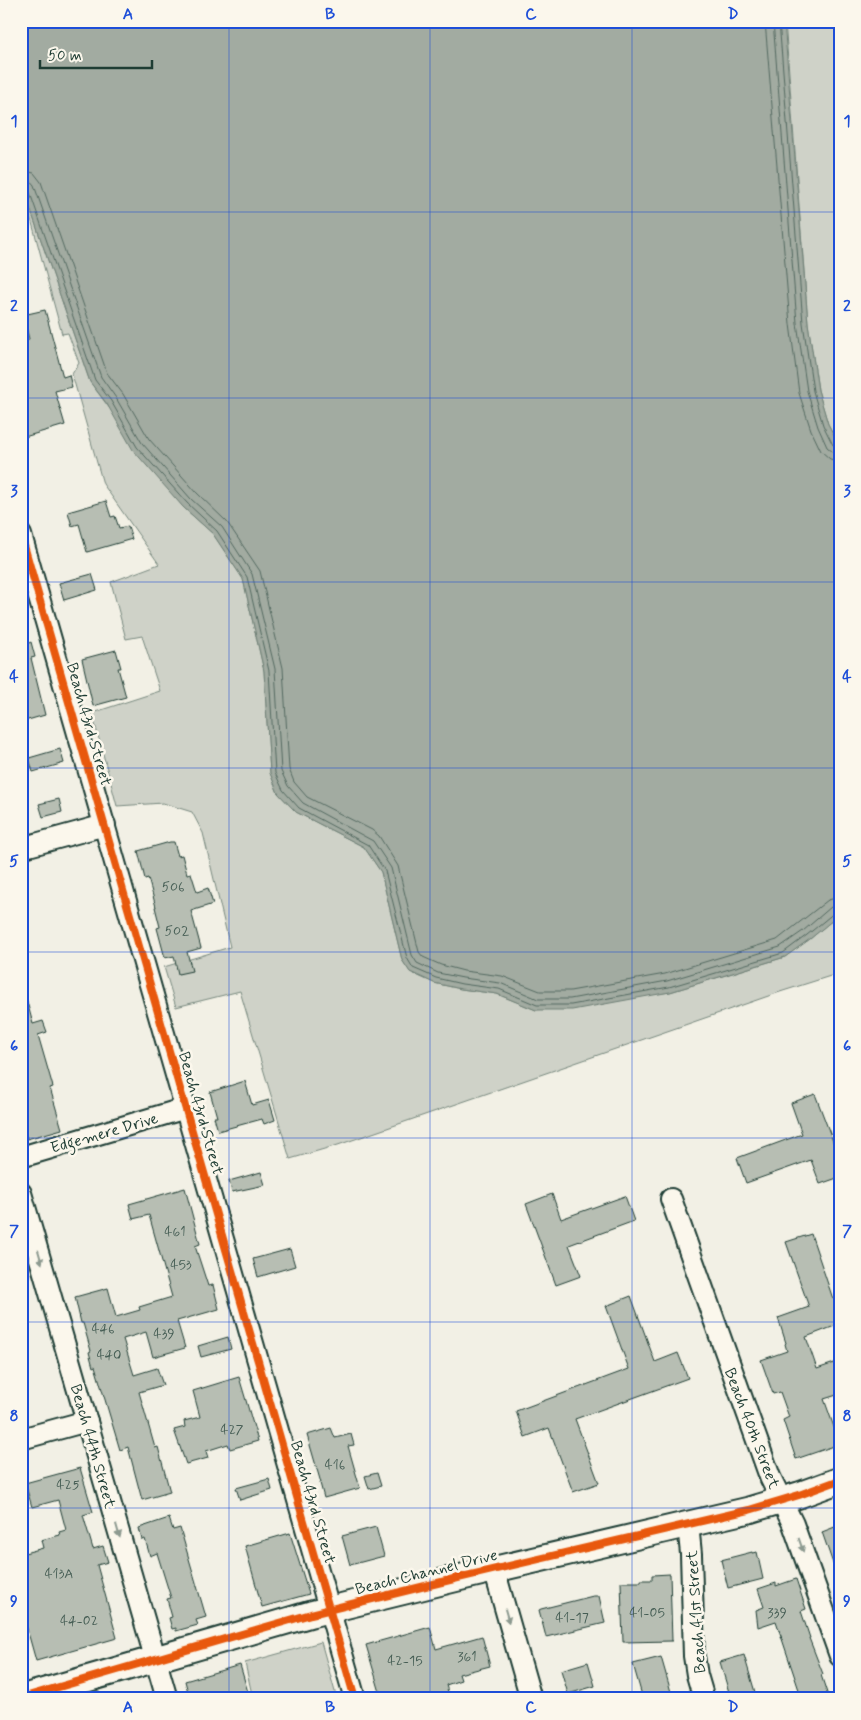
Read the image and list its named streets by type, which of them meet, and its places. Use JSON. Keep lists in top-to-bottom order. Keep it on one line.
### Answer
{"streets":{"main road":["Beach Channel Drive"],"street":["Beach 43rd Street","Edgemere Drive","Beach 40th Street","Beach 44th Street","Beach 41st Street"]},"crossings":[["Beach 43rd Street","Edgemere Drive"],["Beach 43rd Street","Beach Channel Drive"],["Beach 40th Street","Beach Channel Drive"],["Beach 44th Street","Beach Channel Drive"],["Beach Channel Drive","Beach 41st Street"]],"one_way":["Beach 44th Street"],"house_numbers":["506","502","461","453","446","439","440","427","416","425","413A","41-05","339","41-17","44-02","361","42-15"],"scale_bar":"50 m","grid":{"columns":["A","B","C","D"],"rows":["1","2","3","4","5","6","7","8","9"]}}
